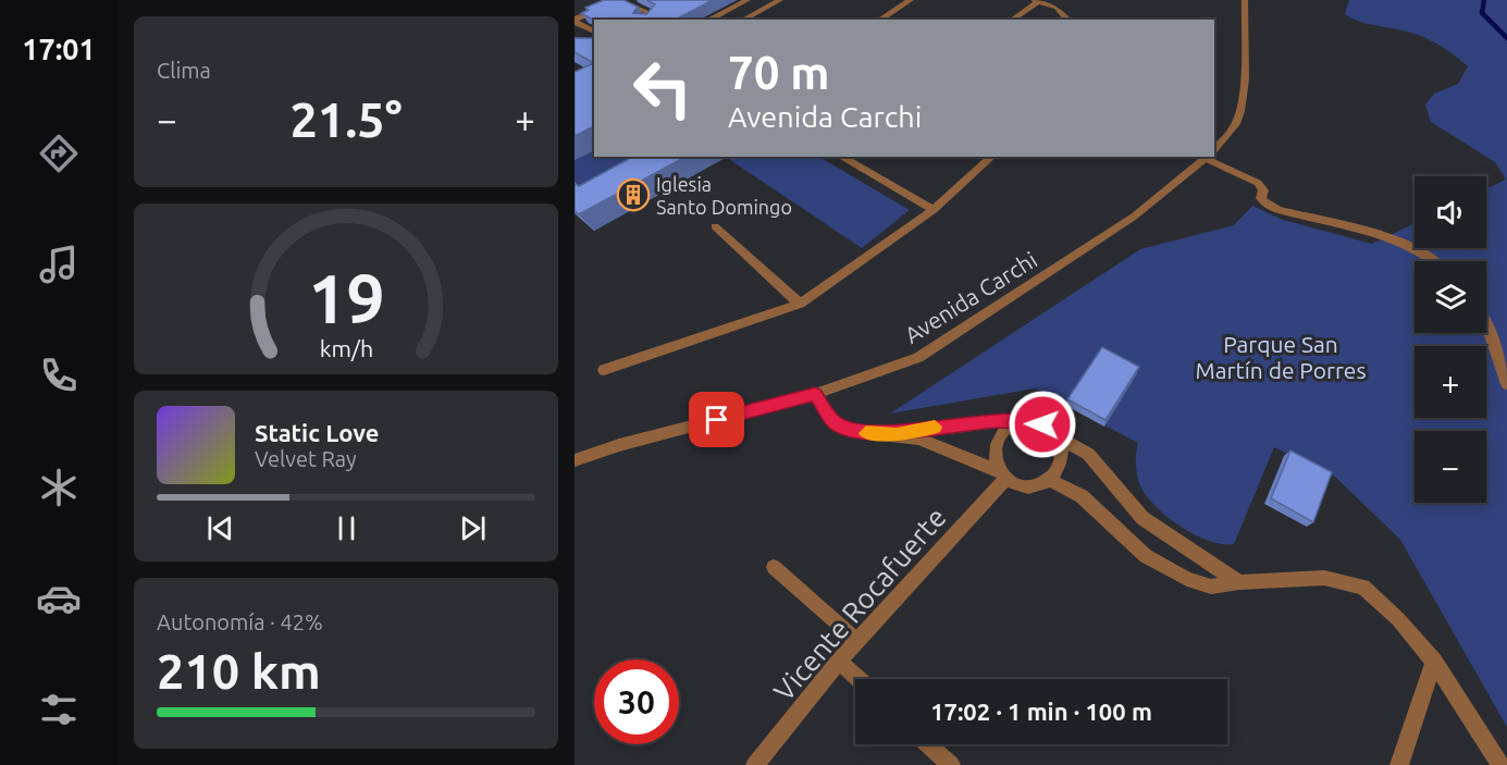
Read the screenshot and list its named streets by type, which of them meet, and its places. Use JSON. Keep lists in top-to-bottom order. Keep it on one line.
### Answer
{"streets":{"street":["Avenida Carchi","Vicente Rocafuerte"]},"parks":["Parque San Martín de Porres"],"places":{"building":["Iglesia Santo Domingo"]},"page":{"tabs":"17:01","tile":["Clima",["Autonomía · 42%","210 km"]],"turn":["70 m","Avenida Carchi"],"heat":["−","21.5°","+"],"map_buttons":["+","−"],"song":["Static Love","Velvet Ray"],"limit":"30","trip":"17:02 · 1 min · 100 m","gauge":["19","km/h"]}}
